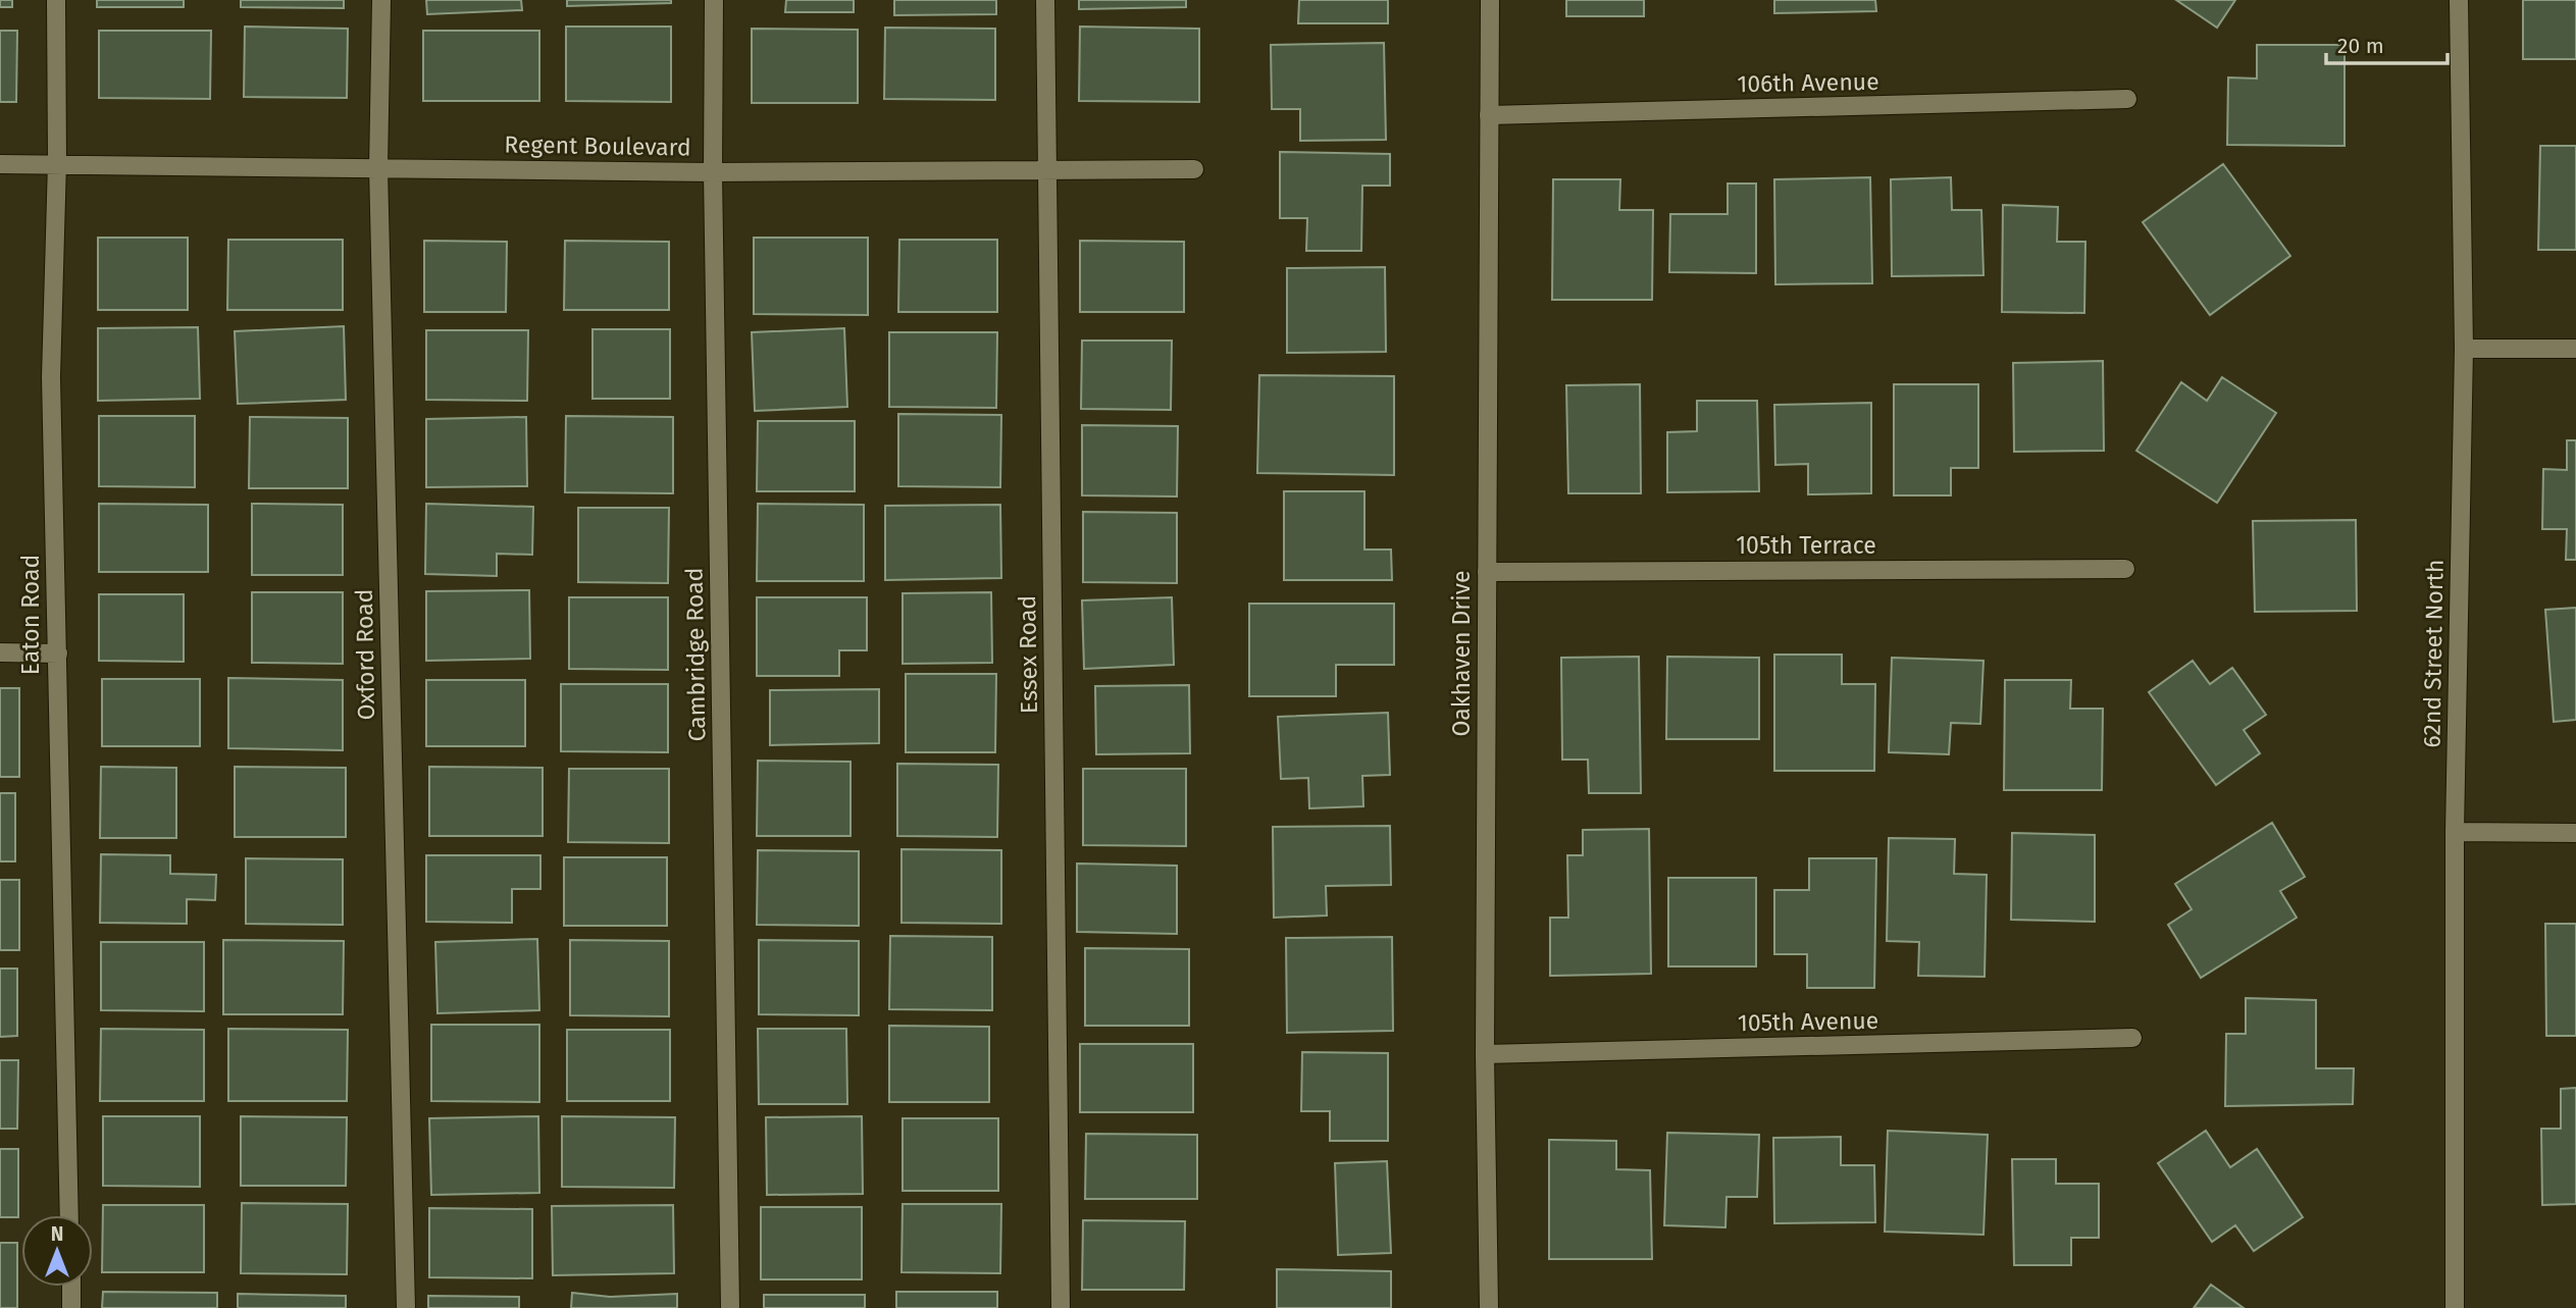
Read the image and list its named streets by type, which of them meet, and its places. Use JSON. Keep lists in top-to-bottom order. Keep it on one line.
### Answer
{"streets":{"street":["106th Avenue","Regent Boulevard","105th Terrace","Eaton Road","Oakhaven Drive","62nd Street North","Oxford Road","Cambridge Road","Essex Road","105th Avenue"]},"crossings":[["106th Avenue","Oakhaven Drive"],["Regent Boulevard","Eaton Road"],["Regent Boulevard","Oxford Road"],["Regent Boulevard","Cambridge Road"],["Regent Boulevard","Essex Road"],["105th Terrace","Oakhaven Drive"],["Oakhaven Drive","105th Avenue"]],"scale_bar":"20 m","north":"top"}
